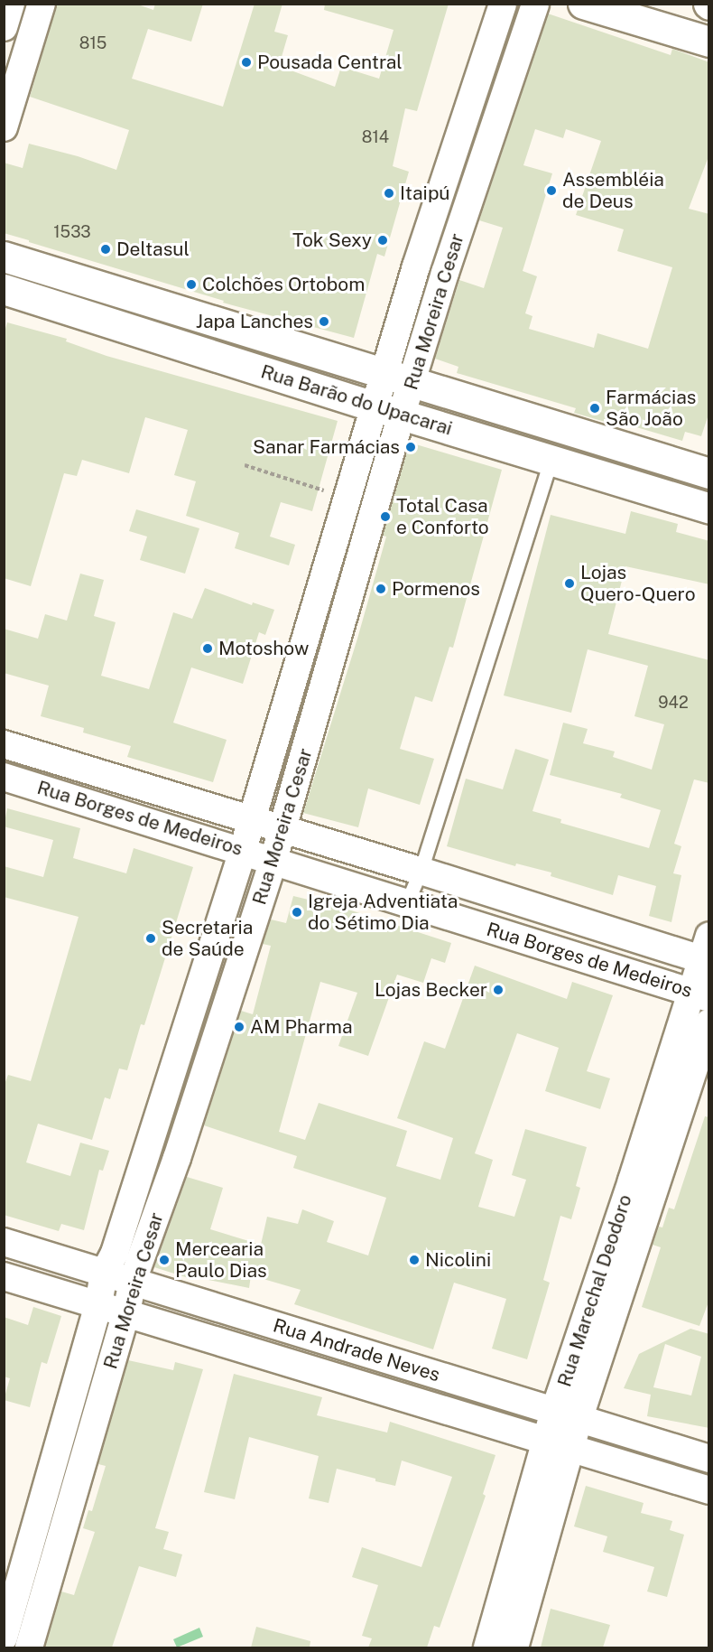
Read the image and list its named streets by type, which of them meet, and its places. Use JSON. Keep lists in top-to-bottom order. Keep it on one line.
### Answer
{"streets":{"street":["Rua Moreira Cesar","Rua Barão do Upacarai","Rua Borges de Medeiros","Rua Marechal Deodoro","Rua Andrade Neves"]},"crossings":[["Rua Moreira Cesar","Rua Barão do Upacarai"],["Rua Moreira Cesar","Rua Borges de Medeiros"],["Rua Moreira Cesar","Rua Andrade Neves"],["Rua Borges de Medeiros","Rua Marechal Deodoro"],["Rua Marechal Deodoro","Rua Andrade Neves"]],"places":["Pousada Central","Assembléia de Deus","Itaipú","Tok Sexy","Deltasul","Colchões Ortobom","Japa Lanches","Farmácias São João","Sanar Farmácias","Total Casa e Conforto","Lojas Quero-Quero","Pormenos","Motoshow","Igreja Adventiata do Sétimo Dia","Secretaria de Saúde","Lojas Becker","AM Pharma","Mercearia Paulo Dias","Nicolini"],"house_numbers":["815","814","1533","942"]}
